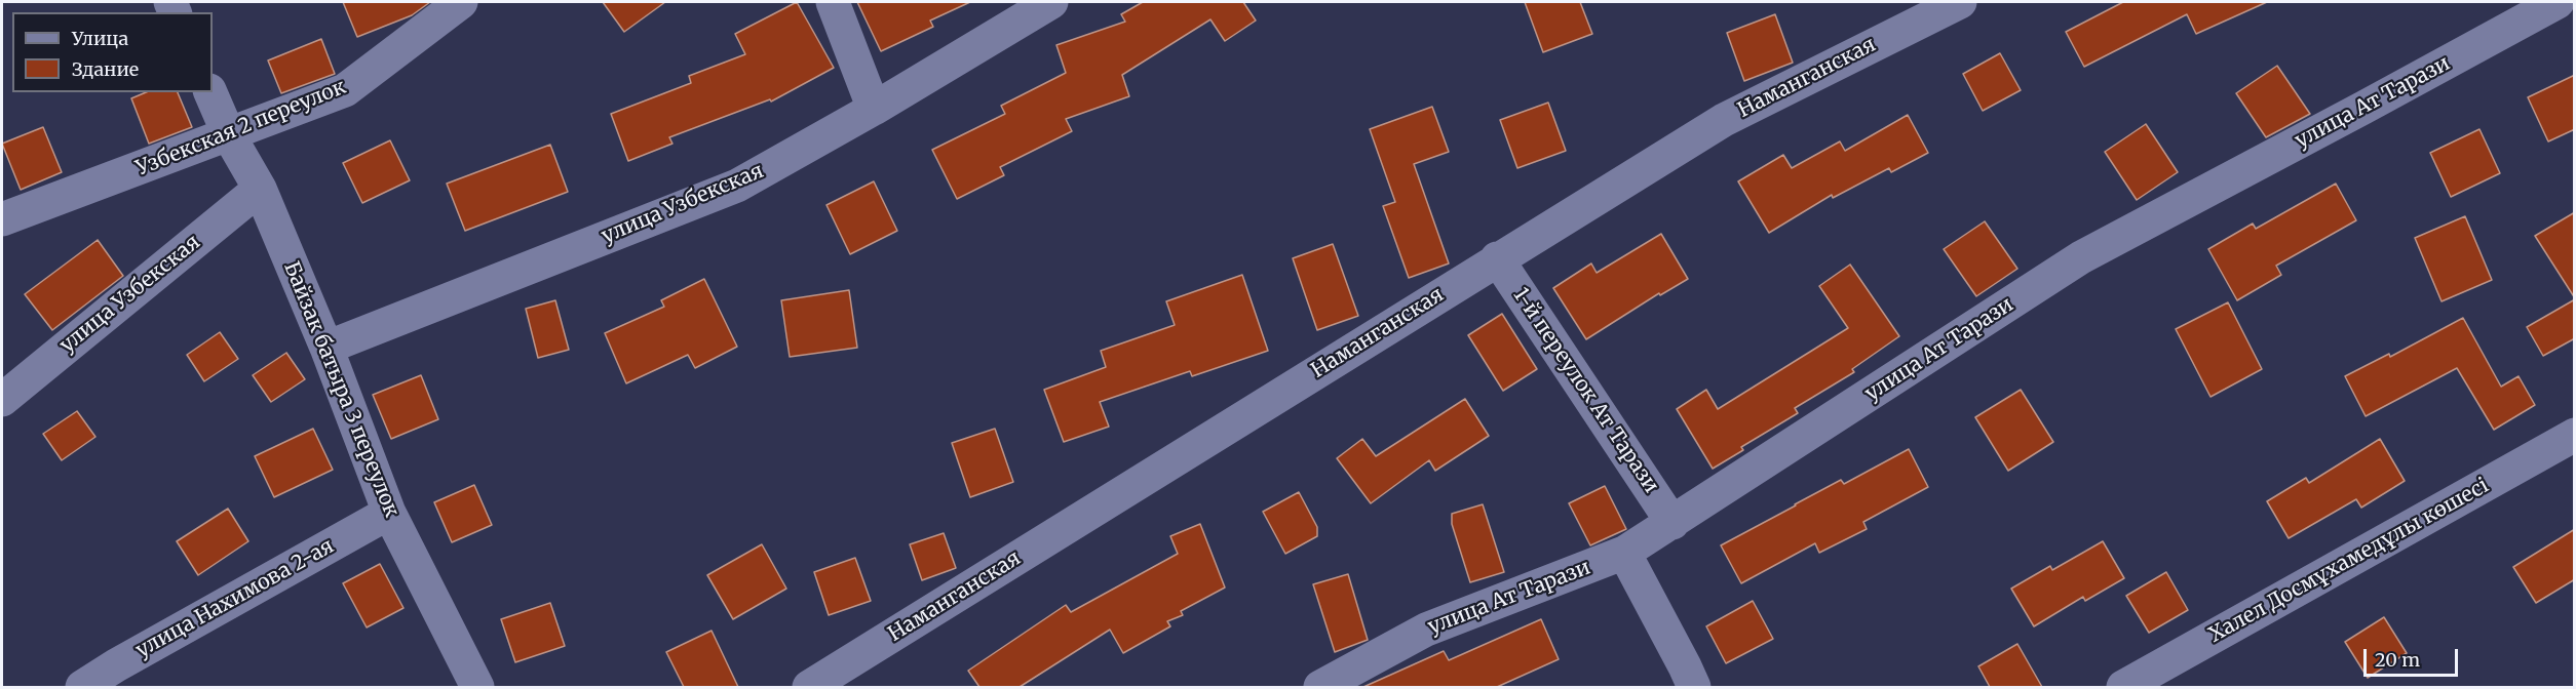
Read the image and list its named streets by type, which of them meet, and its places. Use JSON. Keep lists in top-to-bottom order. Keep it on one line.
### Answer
{"streets":{"street":["Наманганская","улица Ат Тарази","Узбекская 2 переулок","улица Узбекская","Байзак батыра 3 переулок","1-й переулок Ат Тарази","Халел Досмұхамедұлы көшесі","улица Нахимова 2-ая"]},"crossings":[["Наманганская","1-й переулок Ат Тарази"],["улица Ат Тарази","1-й переулок Ат Тарази"],["Узбекская 2 переулок","Байзак батыра 3 переулок"],["улица Узбекская","Байзак батыра 3 переулок"],["Байзак батыра 3 переулок","улица Нахимова 2-ая"]],"legend":["Улица","Здание"],"scale_bar":"20 m"}
